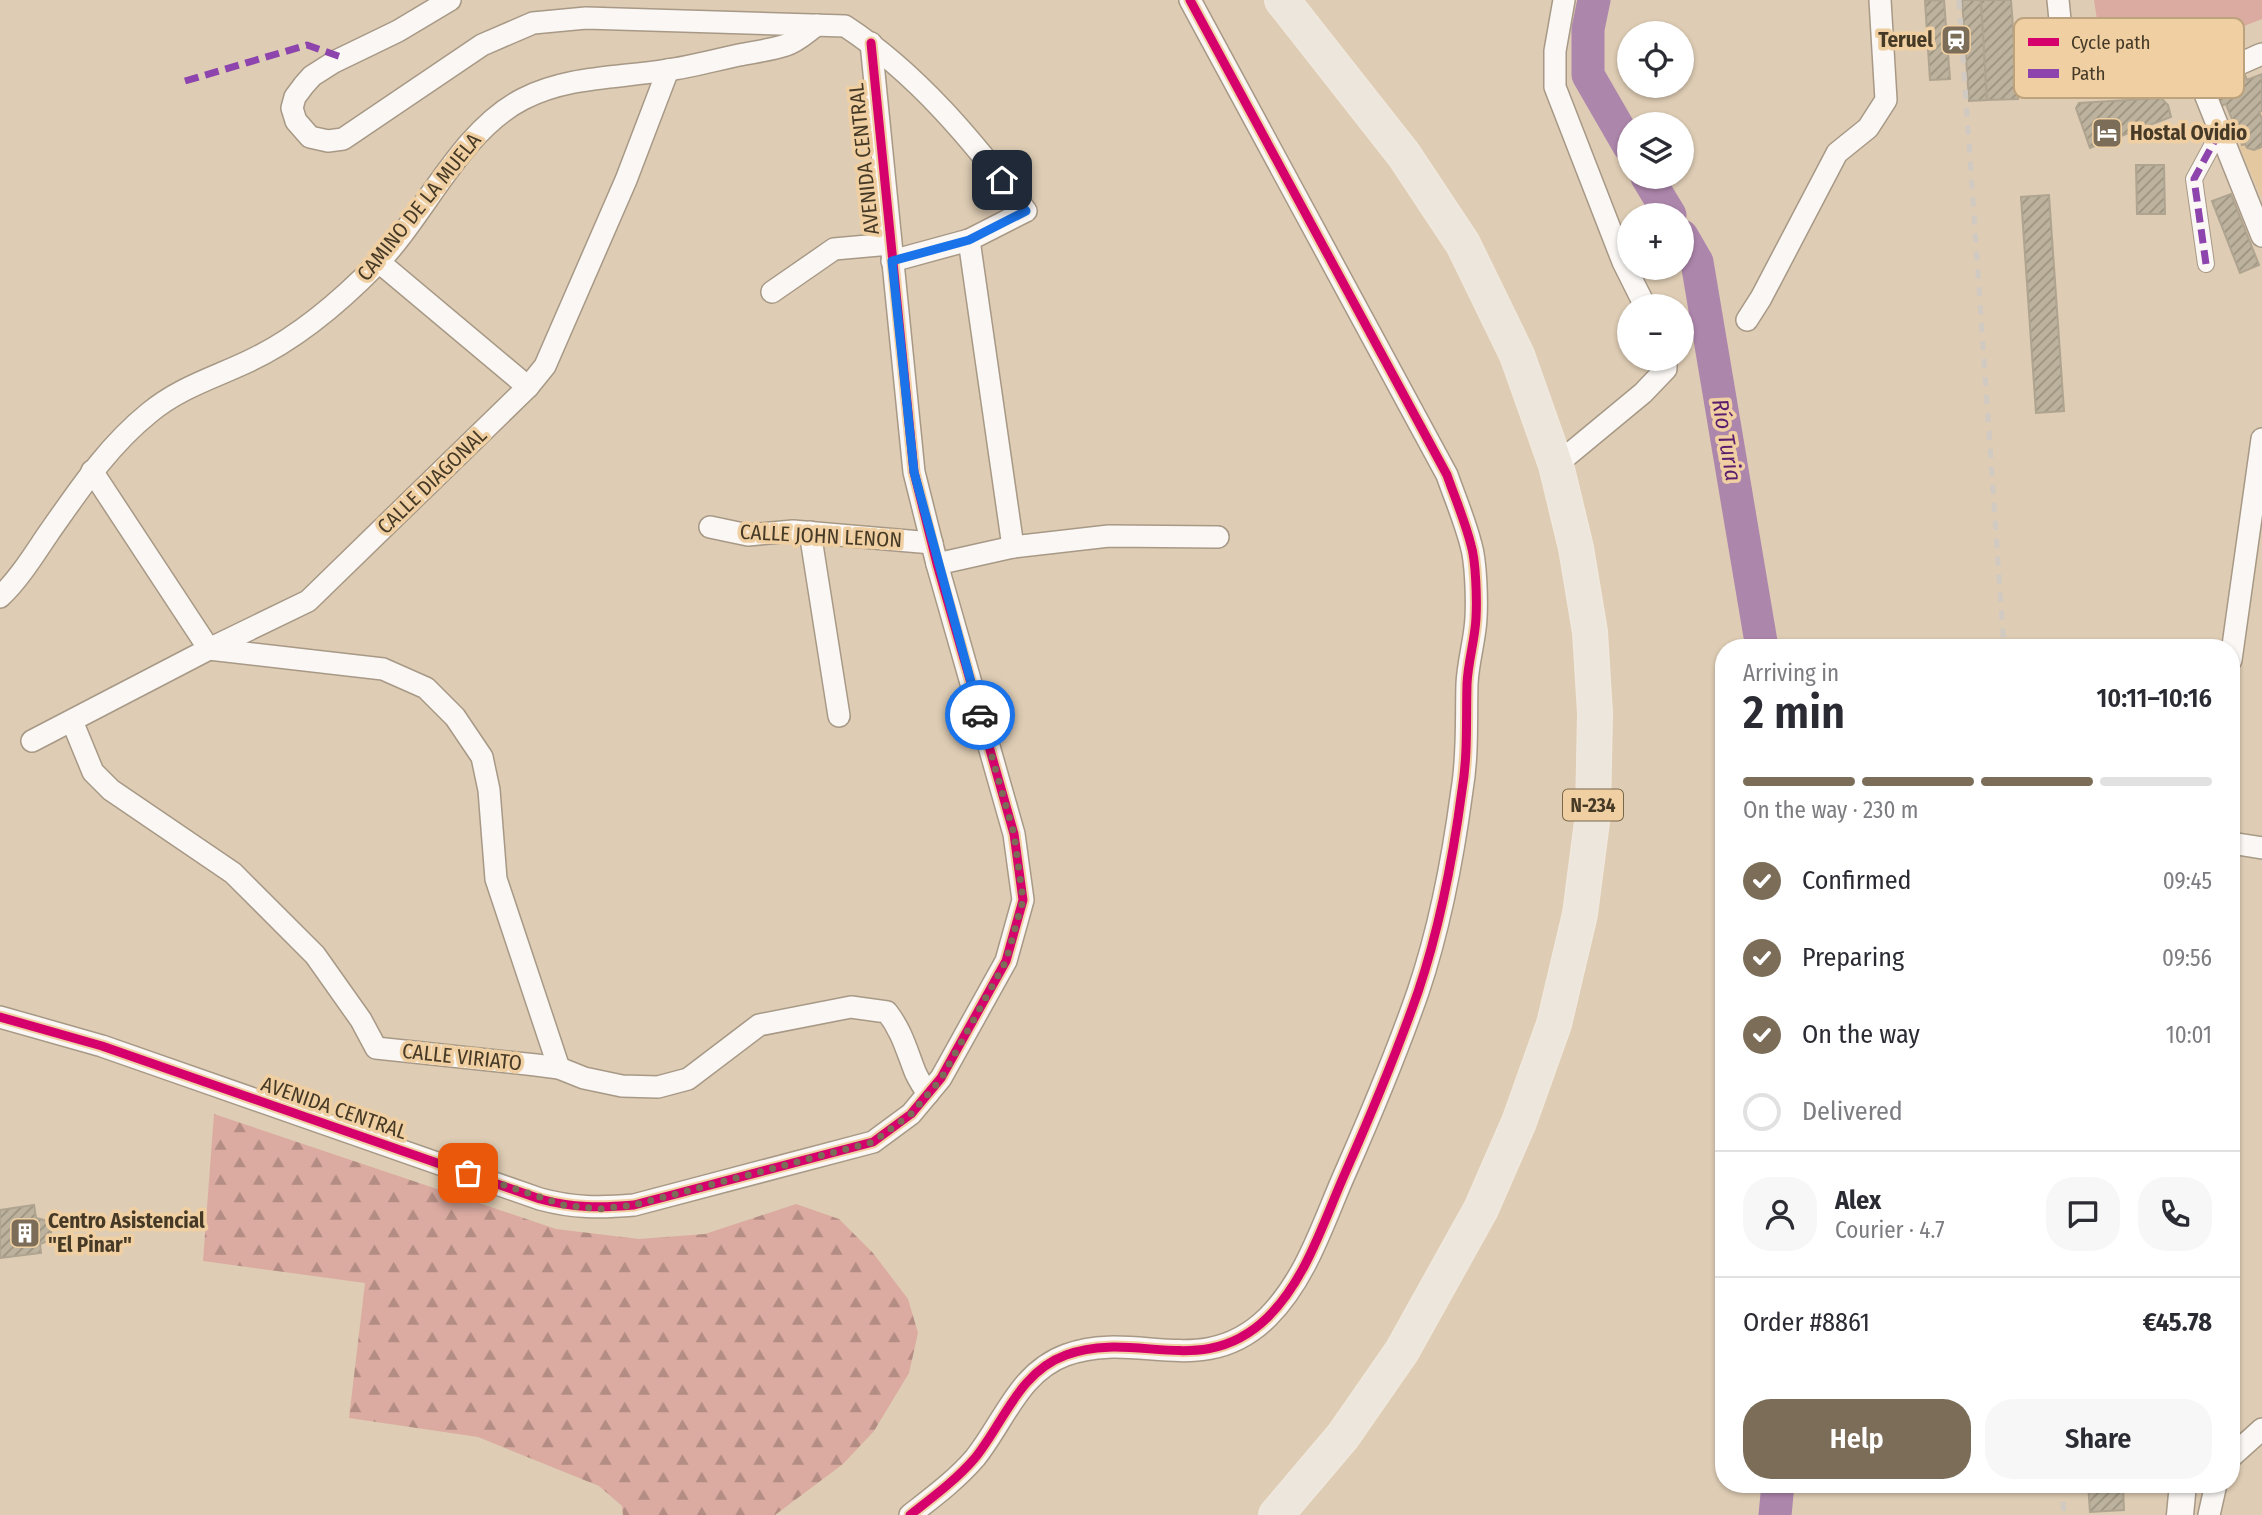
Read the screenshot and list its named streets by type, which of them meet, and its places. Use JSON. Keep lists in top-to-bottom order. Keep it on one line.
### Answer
{"streets":{"highway":["N-234"],"street":["AVENIDA CENTRAL","CAMINO DE LA MUELA","CALLE DIAGONAL","CALLE JOHN LENON","CALLE VIRIATO"]},"crossings":[["AVENIDA CENTRAL","CALLE JOHN LENON"],["AVENIDA CENTRAL","CALLE VIRIATO"],["CAMINO DE LA MUELA","CALLE DIAGONAL"],["CALLE DIAGONAL","CALLE VIRIATO"]],"water":["Río Turia"],"places":{"station":["Teruel"],"hotel":["Hostal Ovidio"],"building":["Centro Asistencial \"El Pinar\""]},"legend":["Cycle path","Path"],"page":{"map_buttons":["+","−"],"heading":["2 min","Arriving in","10:11–10:16"],"panel":["Alex","Courier · 4.7","Order #8861","€45.78"],"bar":"On the way · 230 m","list":[["Confirmed","09:45"],["Preparing","09:56"],["On the way","10:01"],"Delivered"],"buttons":["Help","Share"]}}
